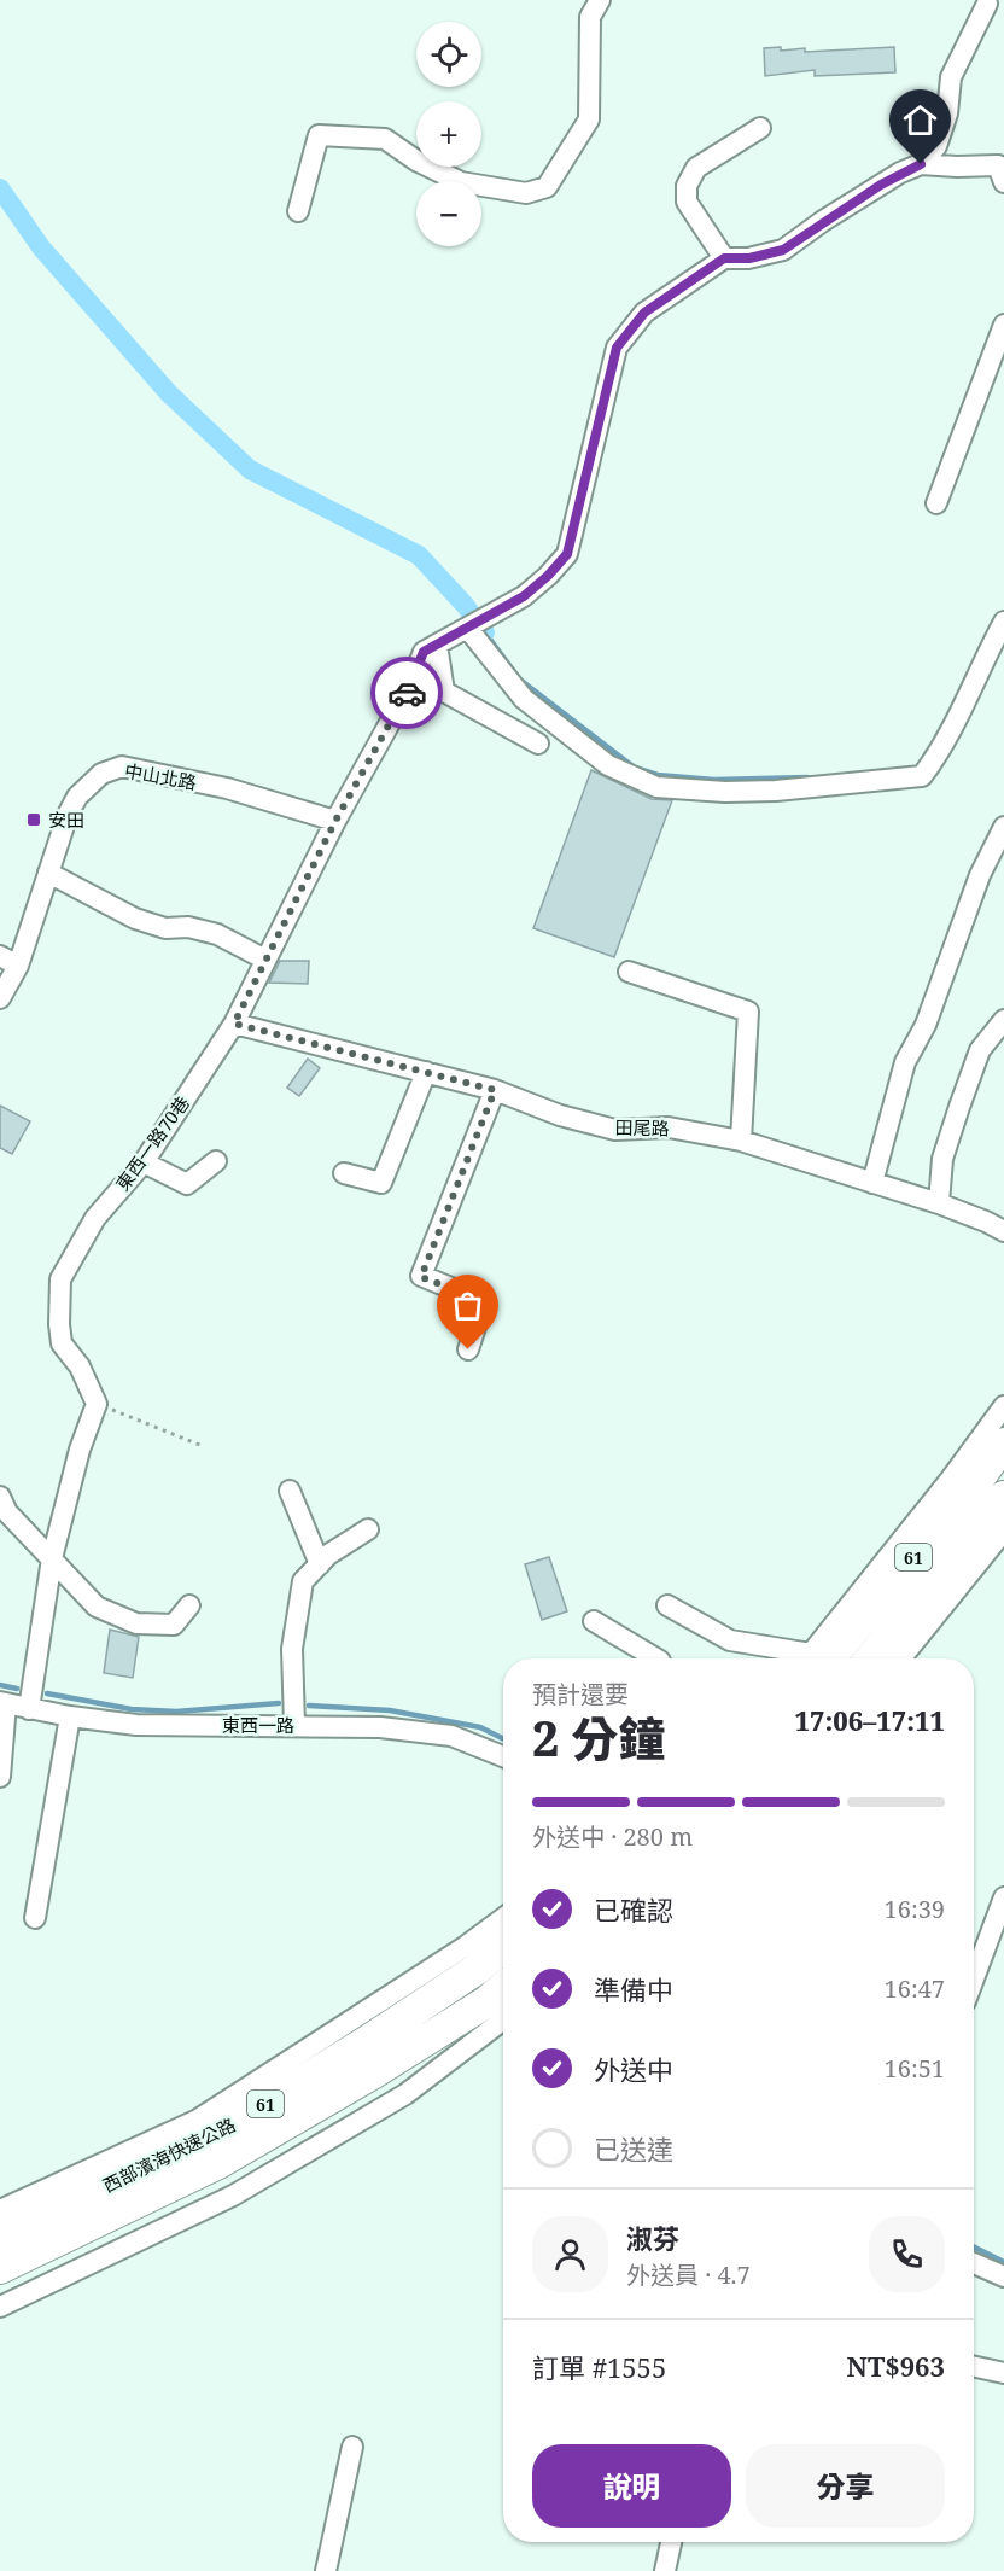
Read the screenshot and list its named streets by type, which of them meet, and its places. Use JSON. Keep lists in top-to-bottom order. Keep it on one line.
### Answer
{"streets":{"highway":["61","西部濱海快速公路"],"street":["中山北路","田尾路","東西一路70巷","東西一路"]},"crossings":[["中山北路","東西一路70巷"],["田尾路","東西一路70巷"]],"places":{"transit":["安田"]},"page":{"map_buttons":["+","−"],"heading":["2 分鐘","預計還要","17:06–17:11"],"panel":["淑芬","外送員 · 4.7","訂單 #1555","NT$963"],"bar":"外送中 · 280 m","list":[["已確認","16:39"],["準備中","16:47"],["外送中","16:51"],"已送達"],"buttons":["說明","分享"]}}
